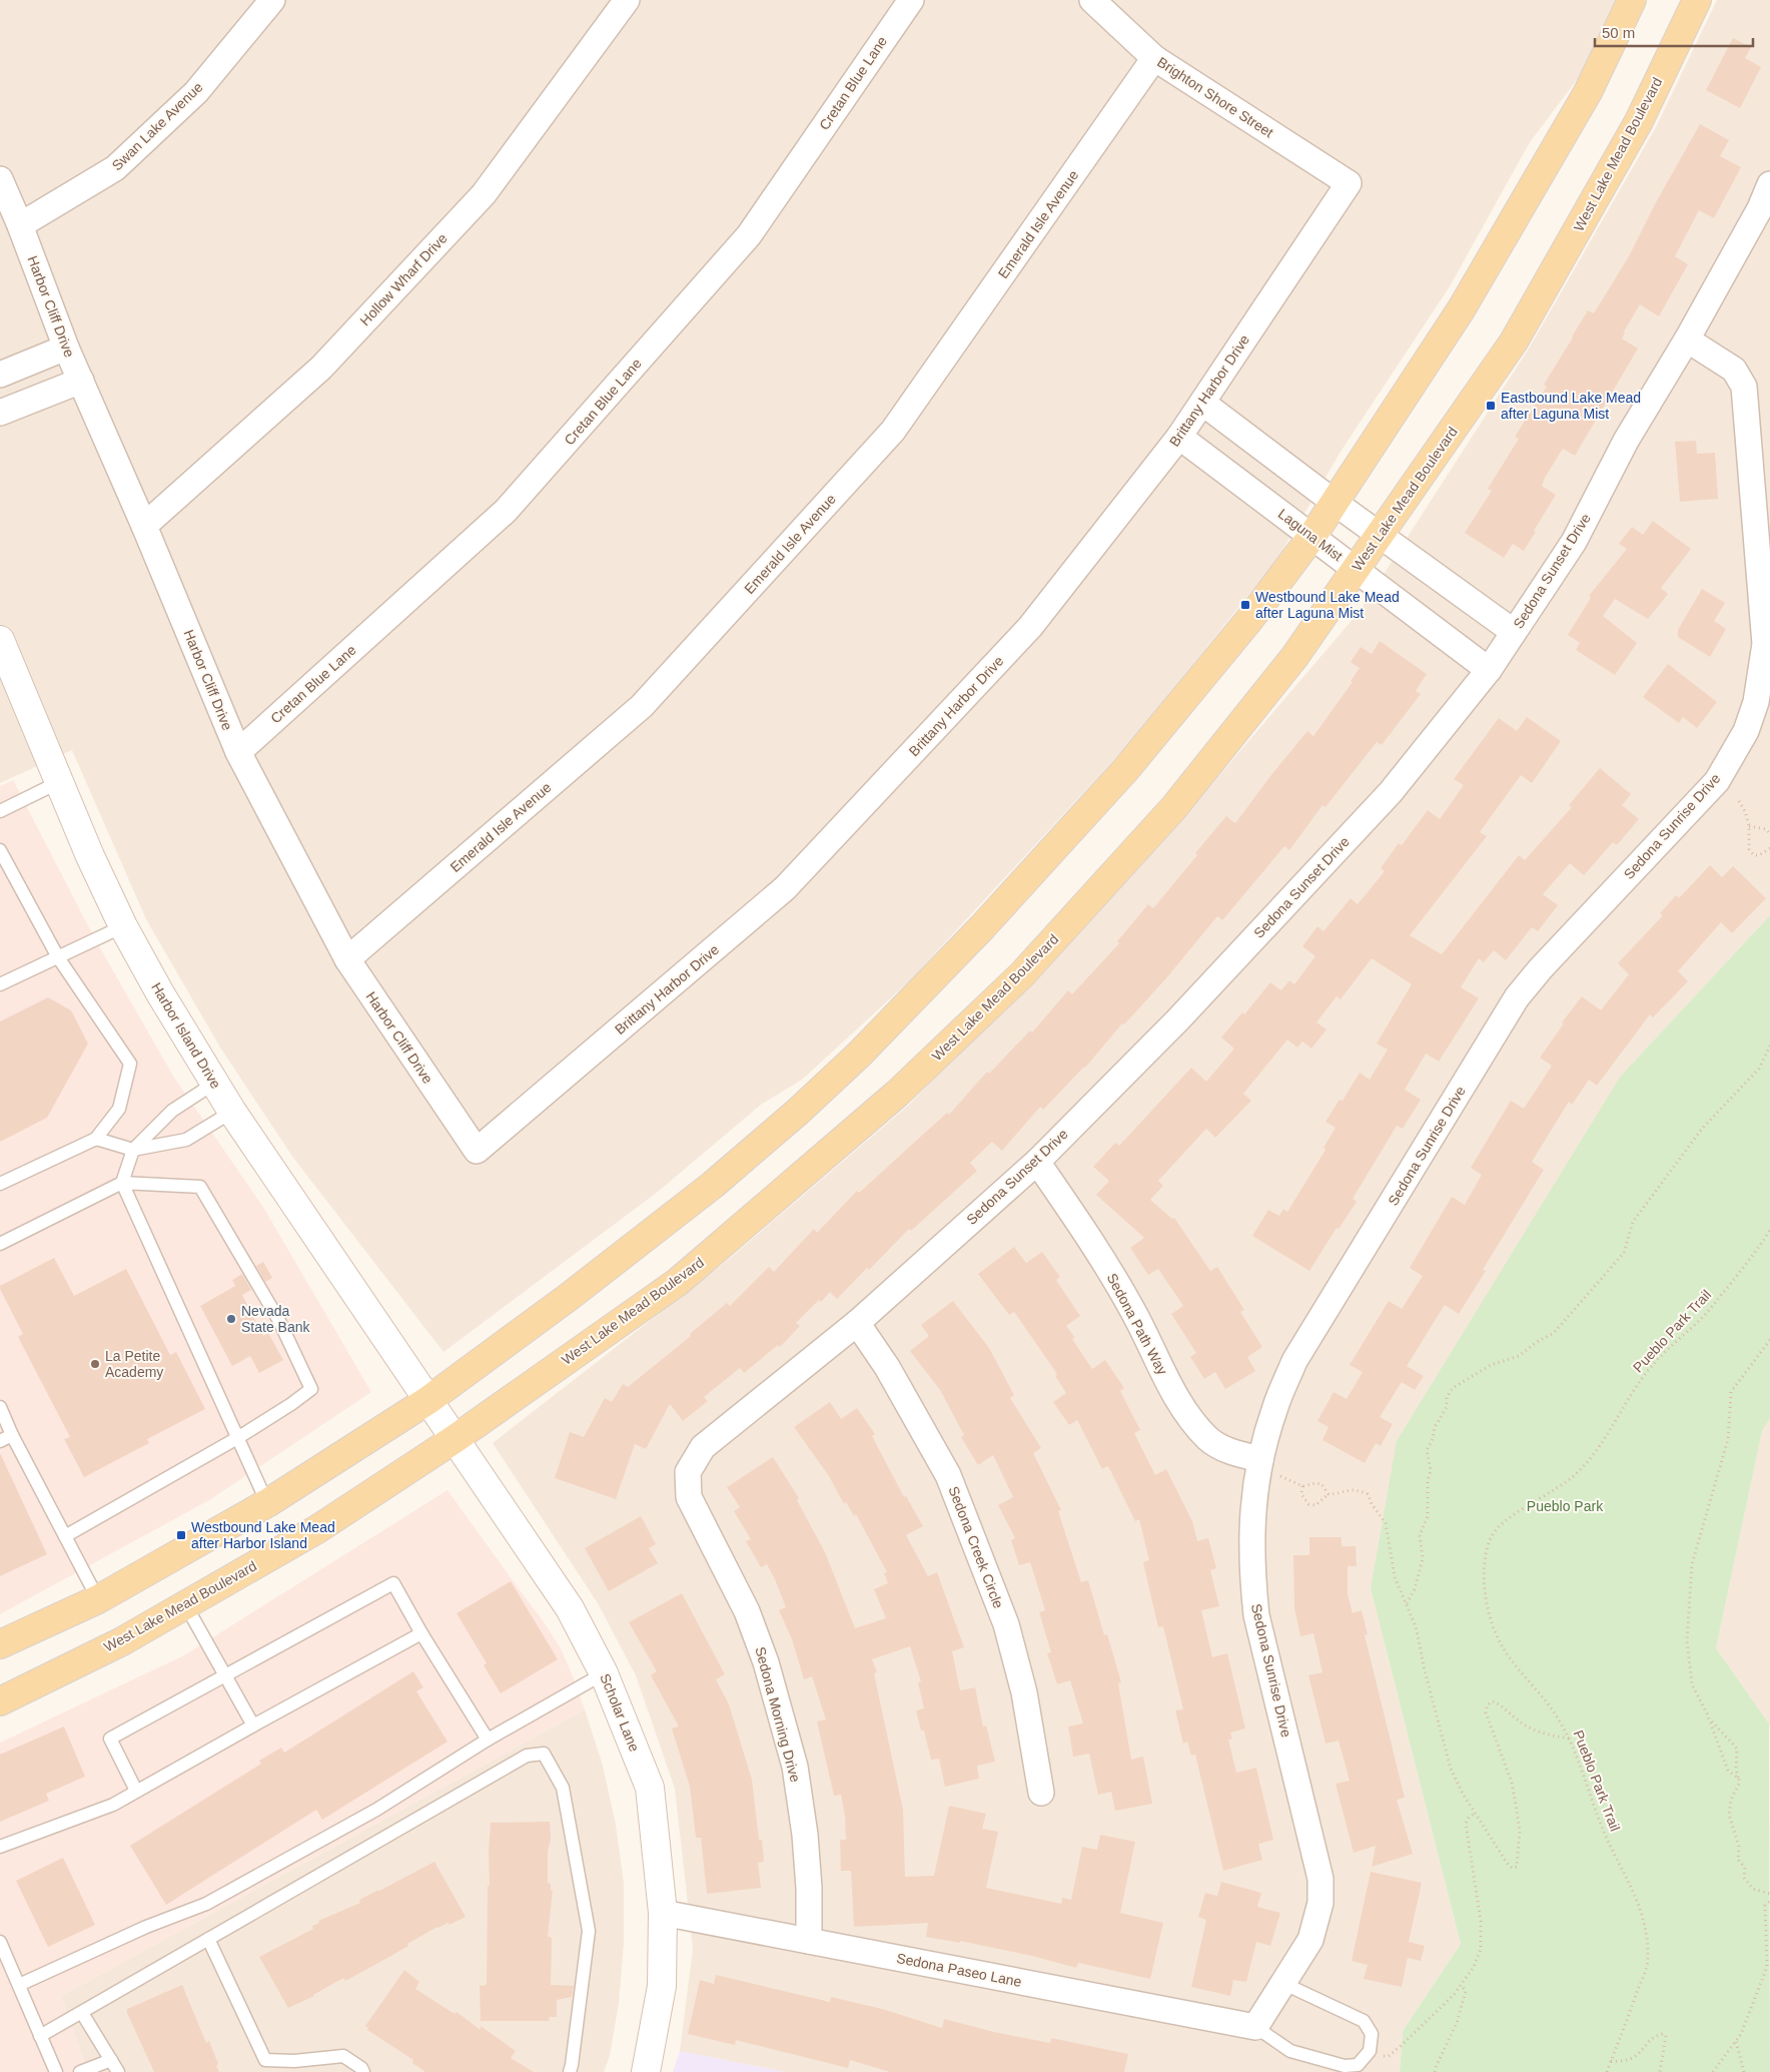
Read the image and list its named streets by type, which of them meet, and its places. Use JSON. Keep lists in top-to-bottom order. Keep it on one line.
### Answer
{"streets":{"main road":["West Lake Mead Boulevard"],"street":["Cretan Blue Lane","Brighton Shore Street","Swan Lake Avenue","Emerald Isle Avenue","Hollow Wharf Drive","Harbor Cliff Drive","Brittany Harbor Drive","Laguna Mist","Sedona Sunset Drive","Sedona Sunrise Drive","Harbor Island Drive","Sedona Path Way","Sedona Creek Circle","Scholar Lane","Sedona Morning Drive","Sedona Paseo Lane"],"path":["Pueblo Park Trail"]},"crossings":[["Cretan Blue Lane","Harbor Cliff Drive"],["Brighton Shore Street","Emerald Isle Avenue"],["Brighton Shore Street","Brittany Harbor Drive"],["Swan Lake Avenue","Harbor Cliff Drive"],["West Lake Mead Boulevard","Laguna Mist"],["West Lake Mead Boulevard","Scholar Lane"],["Emerald Isle Avenue","Harbor Cliff Drive"],["Hollow Wharf Drive","Harbor Cliff Drive"],["Harbor Cliff Drive","Brittany Harbor Drive"],["Brittany Harbor Drive","Laguna Mist"],["Laguna Mist","Sedona Sunset Drive"],["Sedona Sunset Drive","Sedona Sunrise Drive"],["Sedona Sunset Drive","Sedona Path Way"],["Sedona Sunset Drive","Sedona Creek Circle"],["Sedona Sunset Drive","Sedona Morning Drive"],["Sedona Sunrise Drive","Sedona Path Way"],["Sedona Sunrise Drive","Sedona Paseo Lane"],["Harbor Island Drive","Scholar Lane"],["Scholar Lane","Sedona Paseo Lane"],["Sedona Morning Drive","Sedona Paseo Lane"]],"parks":["Pueblo Park"],"places":{"transit":["Eastbound Lake Mead after Laguna Mist","Westbound Lake Mead after Laguna Mist","Westbound Lake Mead after Harbor Island"],"other":["Nevada State Bank","La Petite Academy"]},"scale_bar":"50 m"}
